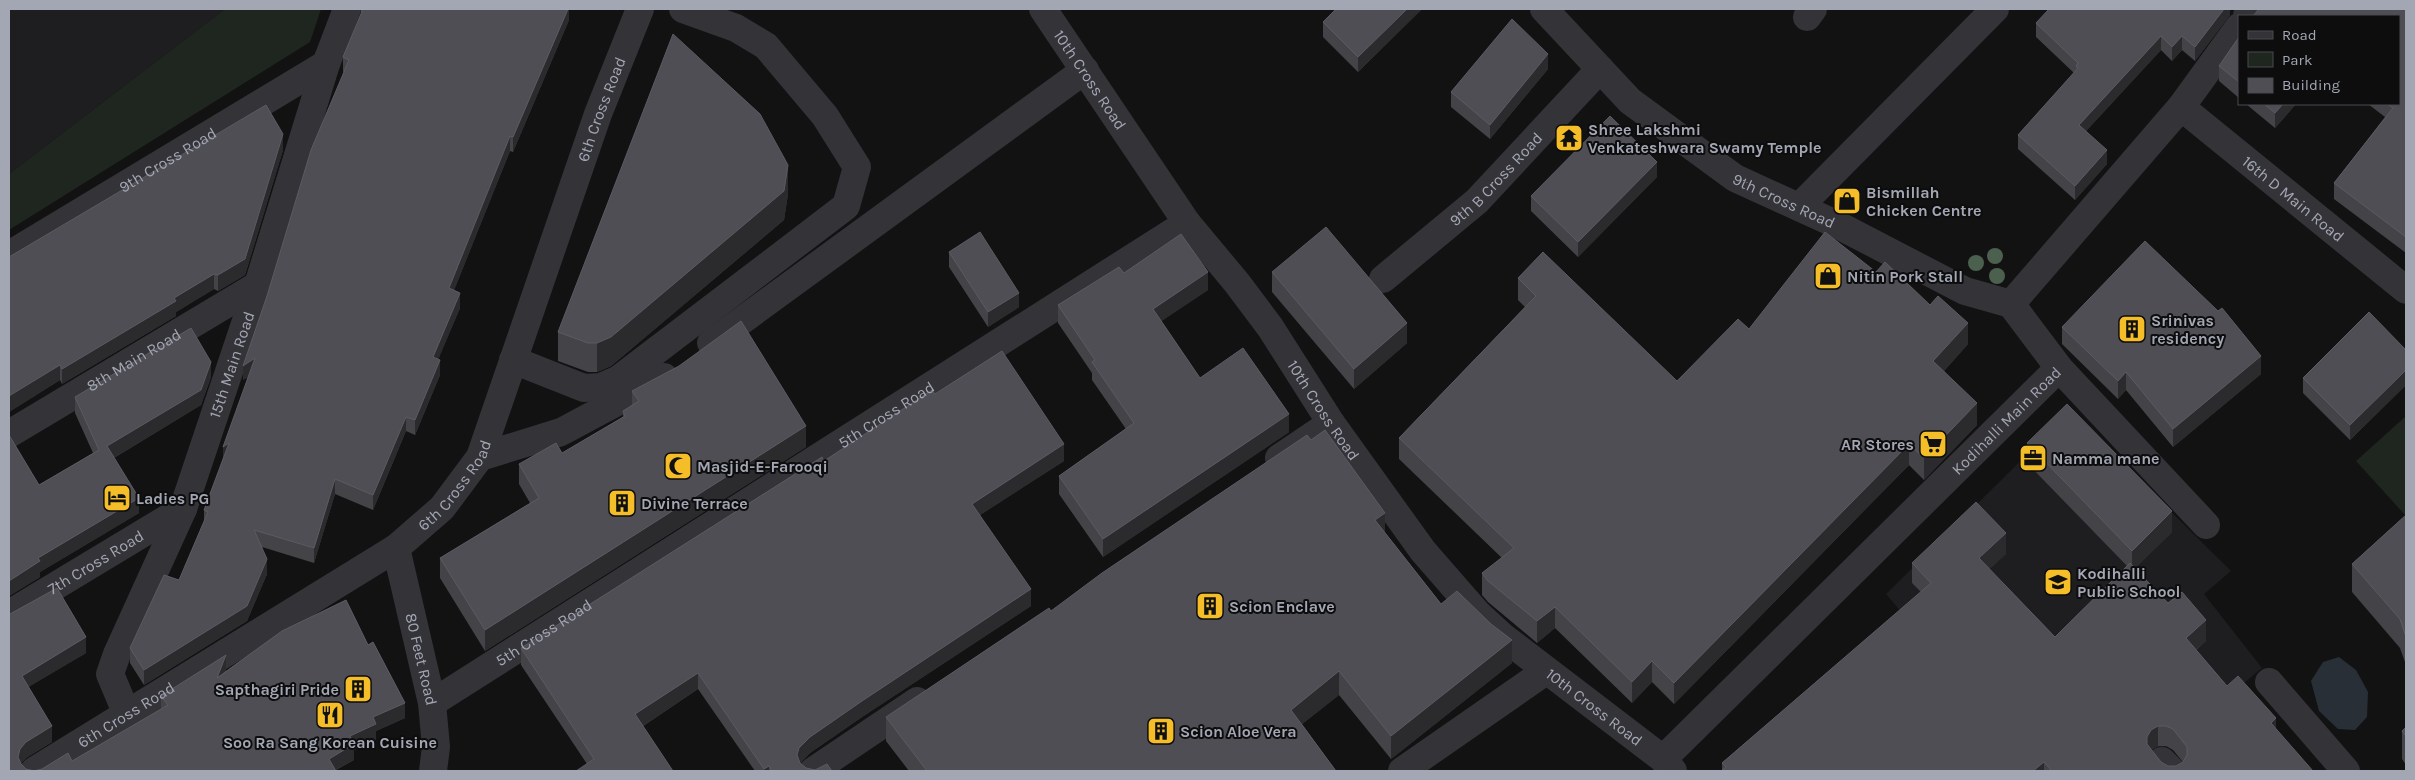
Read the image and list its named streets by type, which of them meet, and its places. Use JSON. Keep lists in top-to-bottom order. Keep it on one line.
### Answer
{"streets":{"street":["10th Cross Road","6th Cross Road","9th Cross Road","9th B Cross Road","16th D Main Road","8th Main Road","15th Main Road","5th Cross Road","Kodihalli Main Road","7th Cross Road","80 Feet Road"]},"crossings":[["10th Cross Road","5th Cross Road"],["10th Cross Road","Kodihalli Main Road"],["6th Cross Road","15th Main Road"],["6th Cross Road","80 Feet Road"],["9th Cross Road","9th B Cross Road"],["9th Cross Road","15th Main Road"],["9th Cross Road","Kodihalli Main Road"],["8th Main Road","15th Main Road"],["15th Main Road","7th Cross Road"],["5th Cross Road","80 Feet Road"]],"places":{"temple":["Shree Lakshmi Venkateshwara Swamy Temple"],"shop":["Bismillah Chicken Centre","Nitin Pork Stall"],"building":["Srinivas residency","Divine Terrace","Scion Enclave","Sapthagiri Pride","Scion Aloe Vera"],"supermarket":["AR Stores"],"office":["Namma mane"],"mosque":["Masjid-E-Farooqi"],"hotel":["Ladies PG"],"school or university":["Kodihalli Public School"],"restaurant":["Soo Ra Sang Korean Cuisine"]},"legend":["Road","Park","Building"]}
